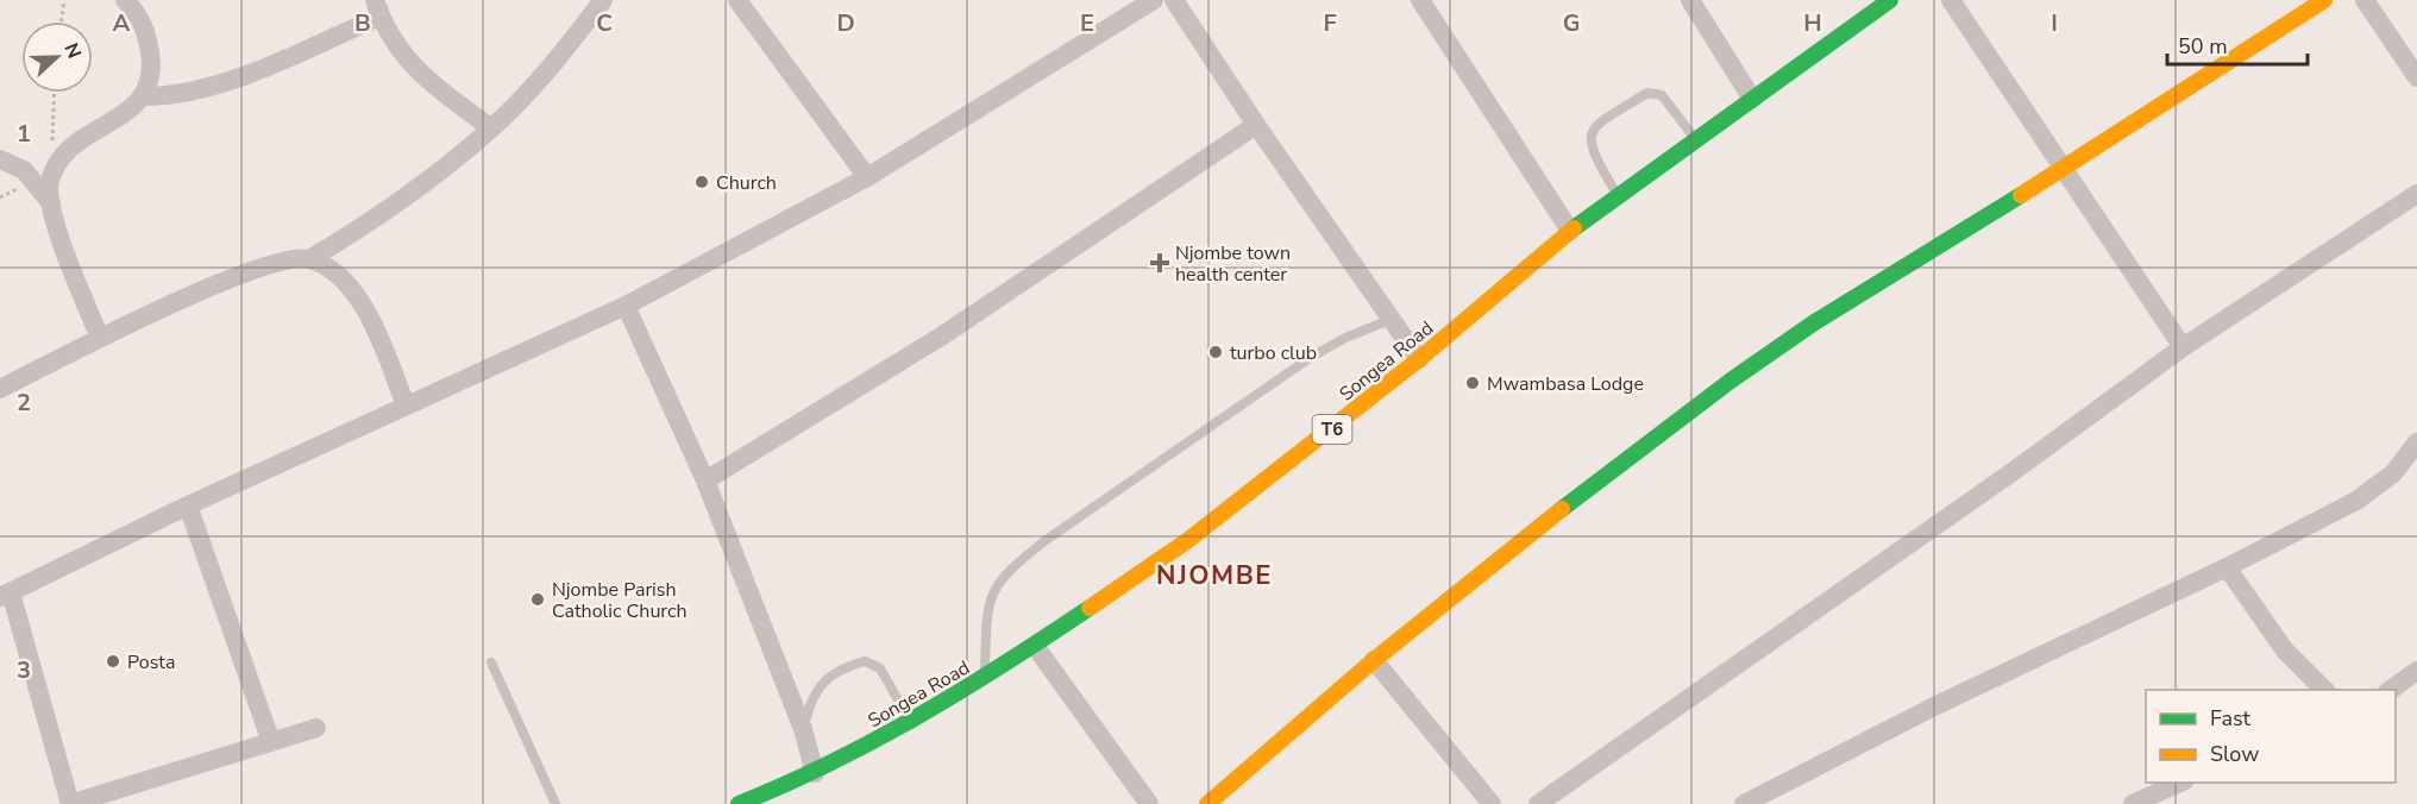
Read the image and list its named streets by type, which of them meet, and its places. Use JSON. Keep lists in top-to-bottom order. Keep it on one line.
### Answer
{"streets":{"main road":["Songea Road","T6"]},"districts":["NJOMBE"],"places":{"other":["Church","turbo club","Mwambasa Lodge","Njombe Parish Catholic Church","Posta"],"health":["Njombe town health center"]},"legend":["Fast","Slow"],"scale_bar":"50 m","north":"right","grid":{"columns":["A","B","C","D","E","F","G","H","I"],"rows":["1","2","3"]}}
